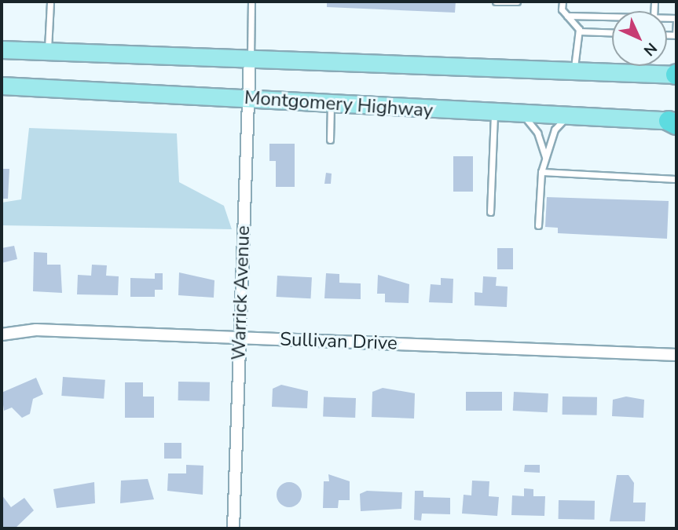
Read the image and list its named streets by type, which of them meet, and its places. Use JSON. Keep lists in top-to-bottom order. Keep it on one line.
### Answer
{"streets":{"main road":["Montgomery Highway"],"street":["Warrick Avenue","Sullivan Drive"]},"crossings":[["Montgomery Highway","Warrick Avenue"],["Warrick Avenue","Sullivan Drive"]],"north":"bottom right"}
